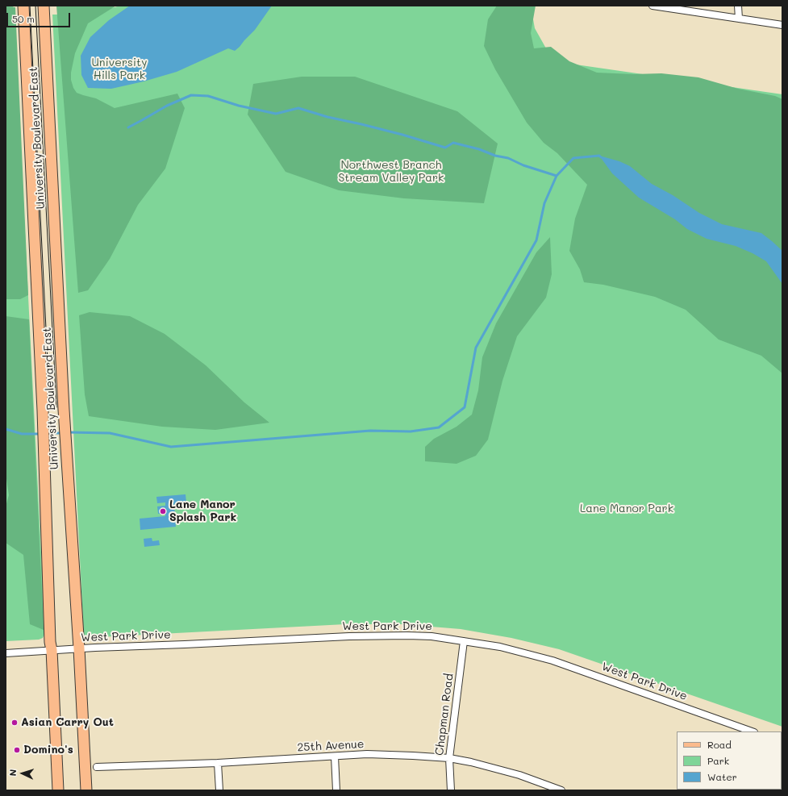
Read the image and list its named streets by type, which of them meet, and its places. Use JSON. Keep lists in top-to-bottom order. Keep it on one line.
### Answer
{"streets":{"main road":["University Boulevard East"],"street":["West Park Drive","Chapman Road","25th Avenue"]},"crossings":[["University Boulevard East","West Park Drive"],["West Park Drive","Chapman Road"],["Chapman Road","25th Avenue"]],"parks":["University Hills Park","Northwest Branch Stream Valley Park","Lane Manor Park"],"places":["Lane Manor Splash Park","Asian Carry Out","Domino's"],"legend":["Road","Park","Water"],"scale_bar":"50 m","north":"left"}
